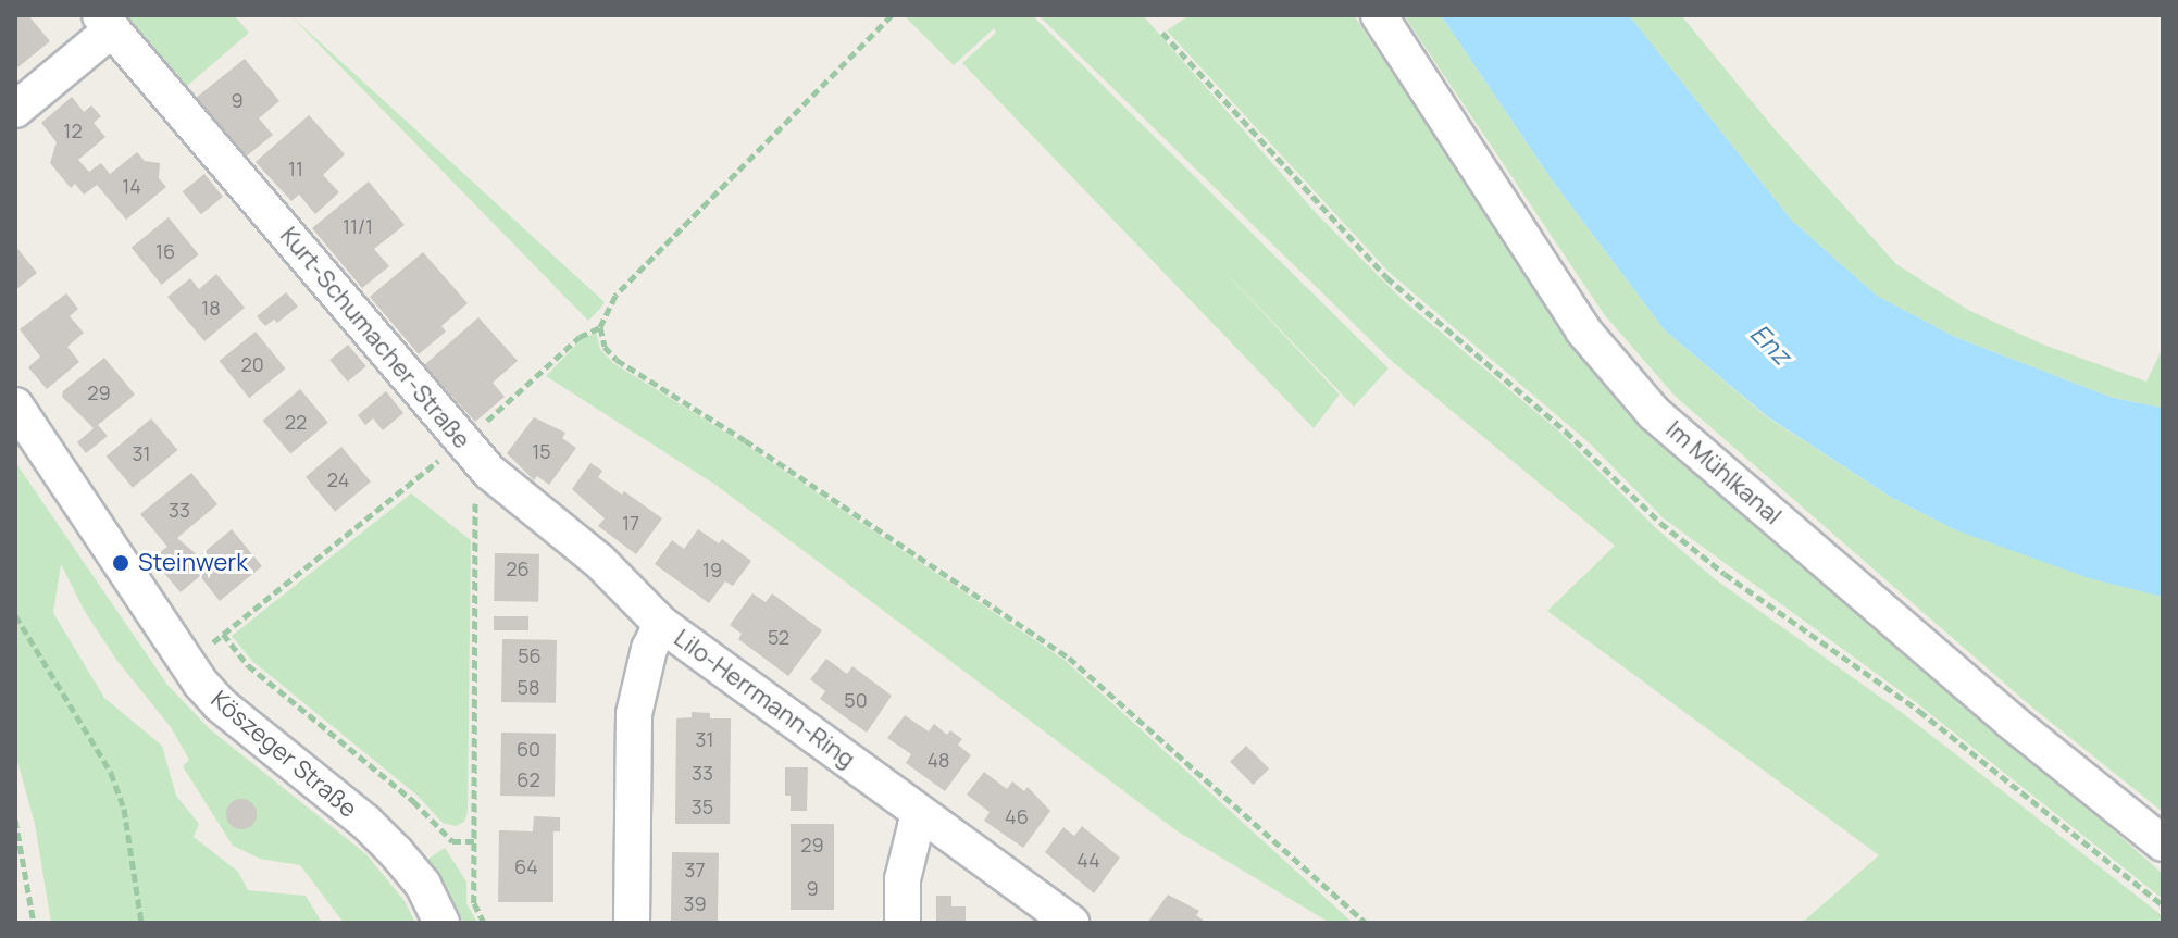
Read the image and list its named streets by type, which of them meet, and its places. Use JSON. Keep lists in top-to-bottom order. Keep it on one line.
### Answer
{"streets":{"street":["Kurt-Schumacher-Straße","Im Mühlkanal","Lilo-Herrmann-Ring","Köszeger Straße"]},"crossings":[["Kurt-Schumacher-Straße","Lilo-Herrmann-Ring"]],"water":["Enz"],"places":["Steinwerk"],"house_numbers":["9","12","11","14","11/1","16","18","20","29","22","15","31","24","33","17","26","19","52","56","58","50","31","60","48","33","62","35","46","29","44","64","37","9","39"]}
